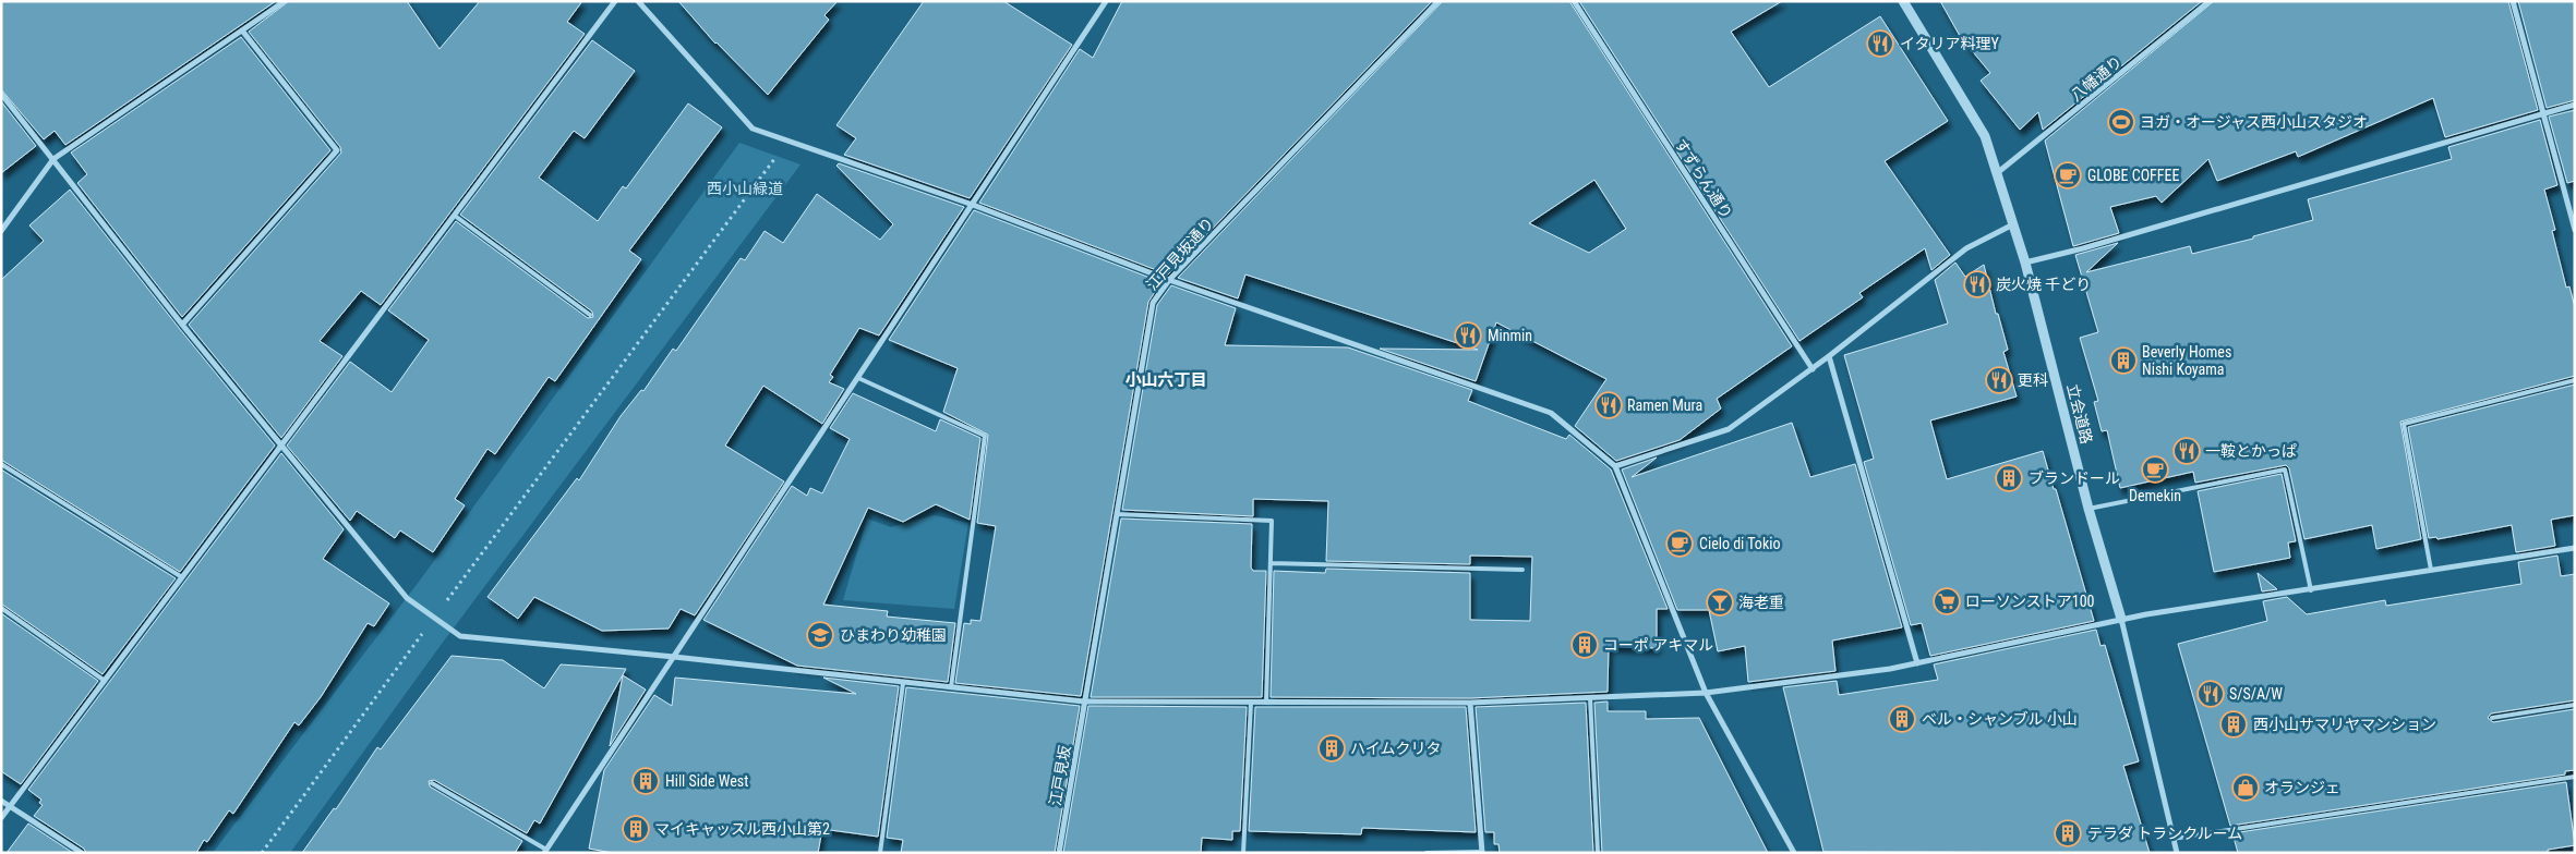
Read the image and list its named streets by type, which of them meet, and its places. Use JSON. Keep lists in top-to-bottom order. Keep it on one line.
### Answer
{"streets":{"street":["八幡通り","すずらん通り","江戸見坂通り","立会道路","江戸見坂"]},"crossings":[["八幡通り","立会道路"],["江戸見坂通り","江戸見坂"]],"districts":["小山六丁目"],"parks":["西小山緑道"],"places":{"restaurant":["イタリア料理Y","炭火焼 千どり","Minmin","更科","Ramen Mura","一鞍とかっぱ","S/S/A/W"],"sports":["ヨガ・オージャス西小山スタジオ"],"cafe":["GLOBE COFFEE","Demekin","Cielo di Tokio"],"building":["Beverly Homes Nishi Koyama","ブランドール","コーポ アキマル","ベル・シャンブル 小山","西小山サマリヤマンション","ハイムクリタ","Hill Side West","マイキャッスル西小山第2","テラダ トランクルーム"],"supermarket":["ローソンストア100"],"bar":["海老重"],"school or university":["ひまわり幼稚園"],"shop":["オランジェ"]}}
